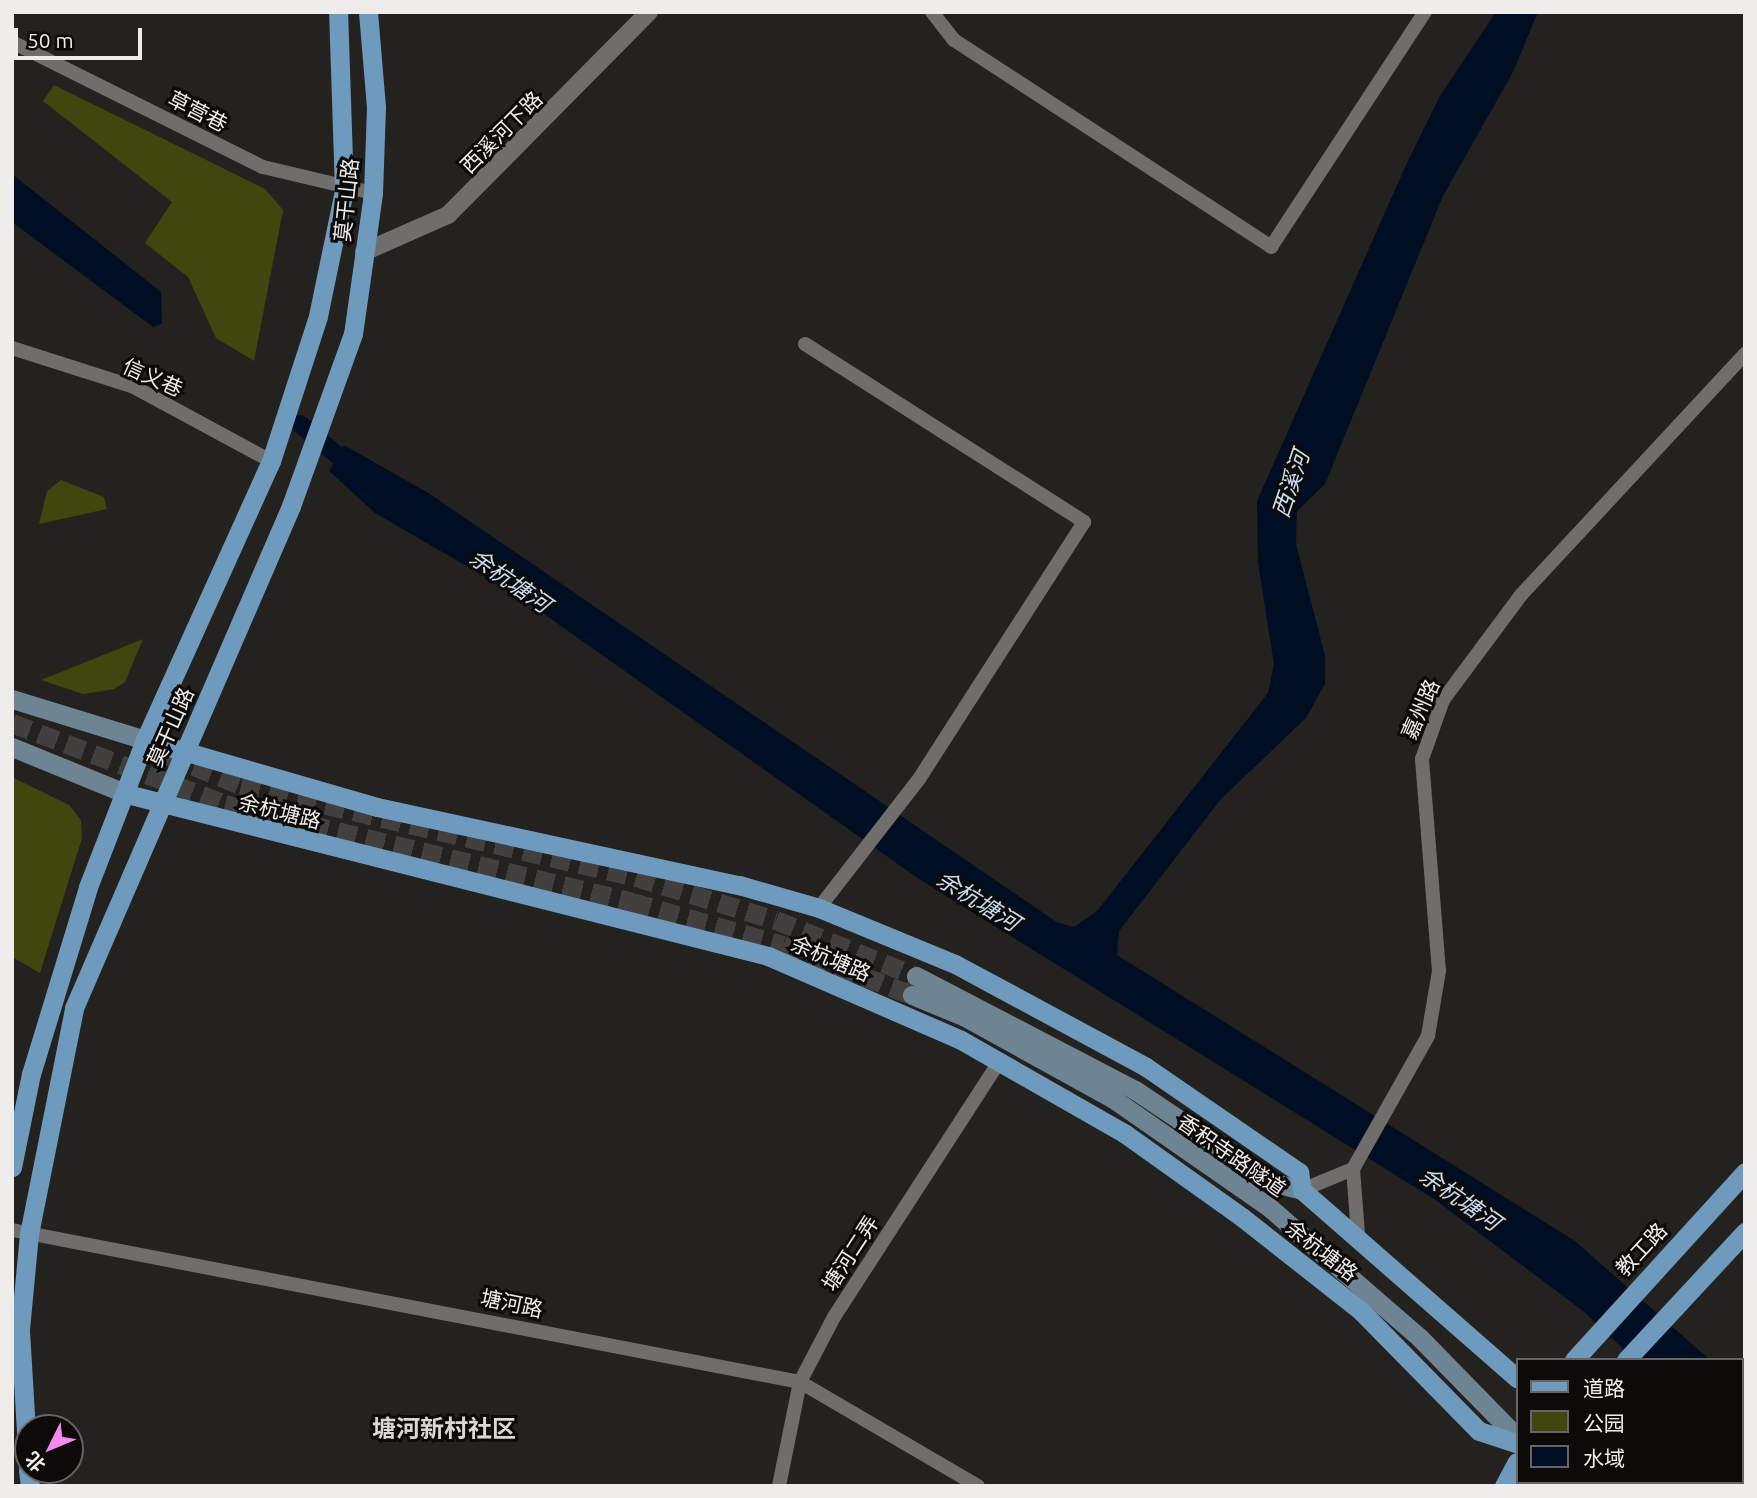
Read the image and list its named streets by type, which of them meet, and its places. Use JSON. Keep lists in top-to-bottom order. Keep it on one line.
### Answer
{"streets":{"main road":["莫干山路","余杭塘路","香积寺路隧道","教工路"],"street":["草营巷","西溪河下路","信义巷","嘉州路","塘河二弄","塘河路"]},"crossings":[["草营巷","莫干山路"],["西溪河下路","莫干山路"],["莫干山路","信义巷"],["莫干山路","余杭塘路"],["莫干山路","塘河路"],["余杭塘路","香积寺路隧道"],["余杭塘路","塘河二弄"],["塘河二弄","塘河路"]],"districts":["塘河新村社区"],"water":["西溪河","余杭塘河"],"legend":["道路","公园","水域"],"scale_bar":"50 m","north":"bottom left"}
